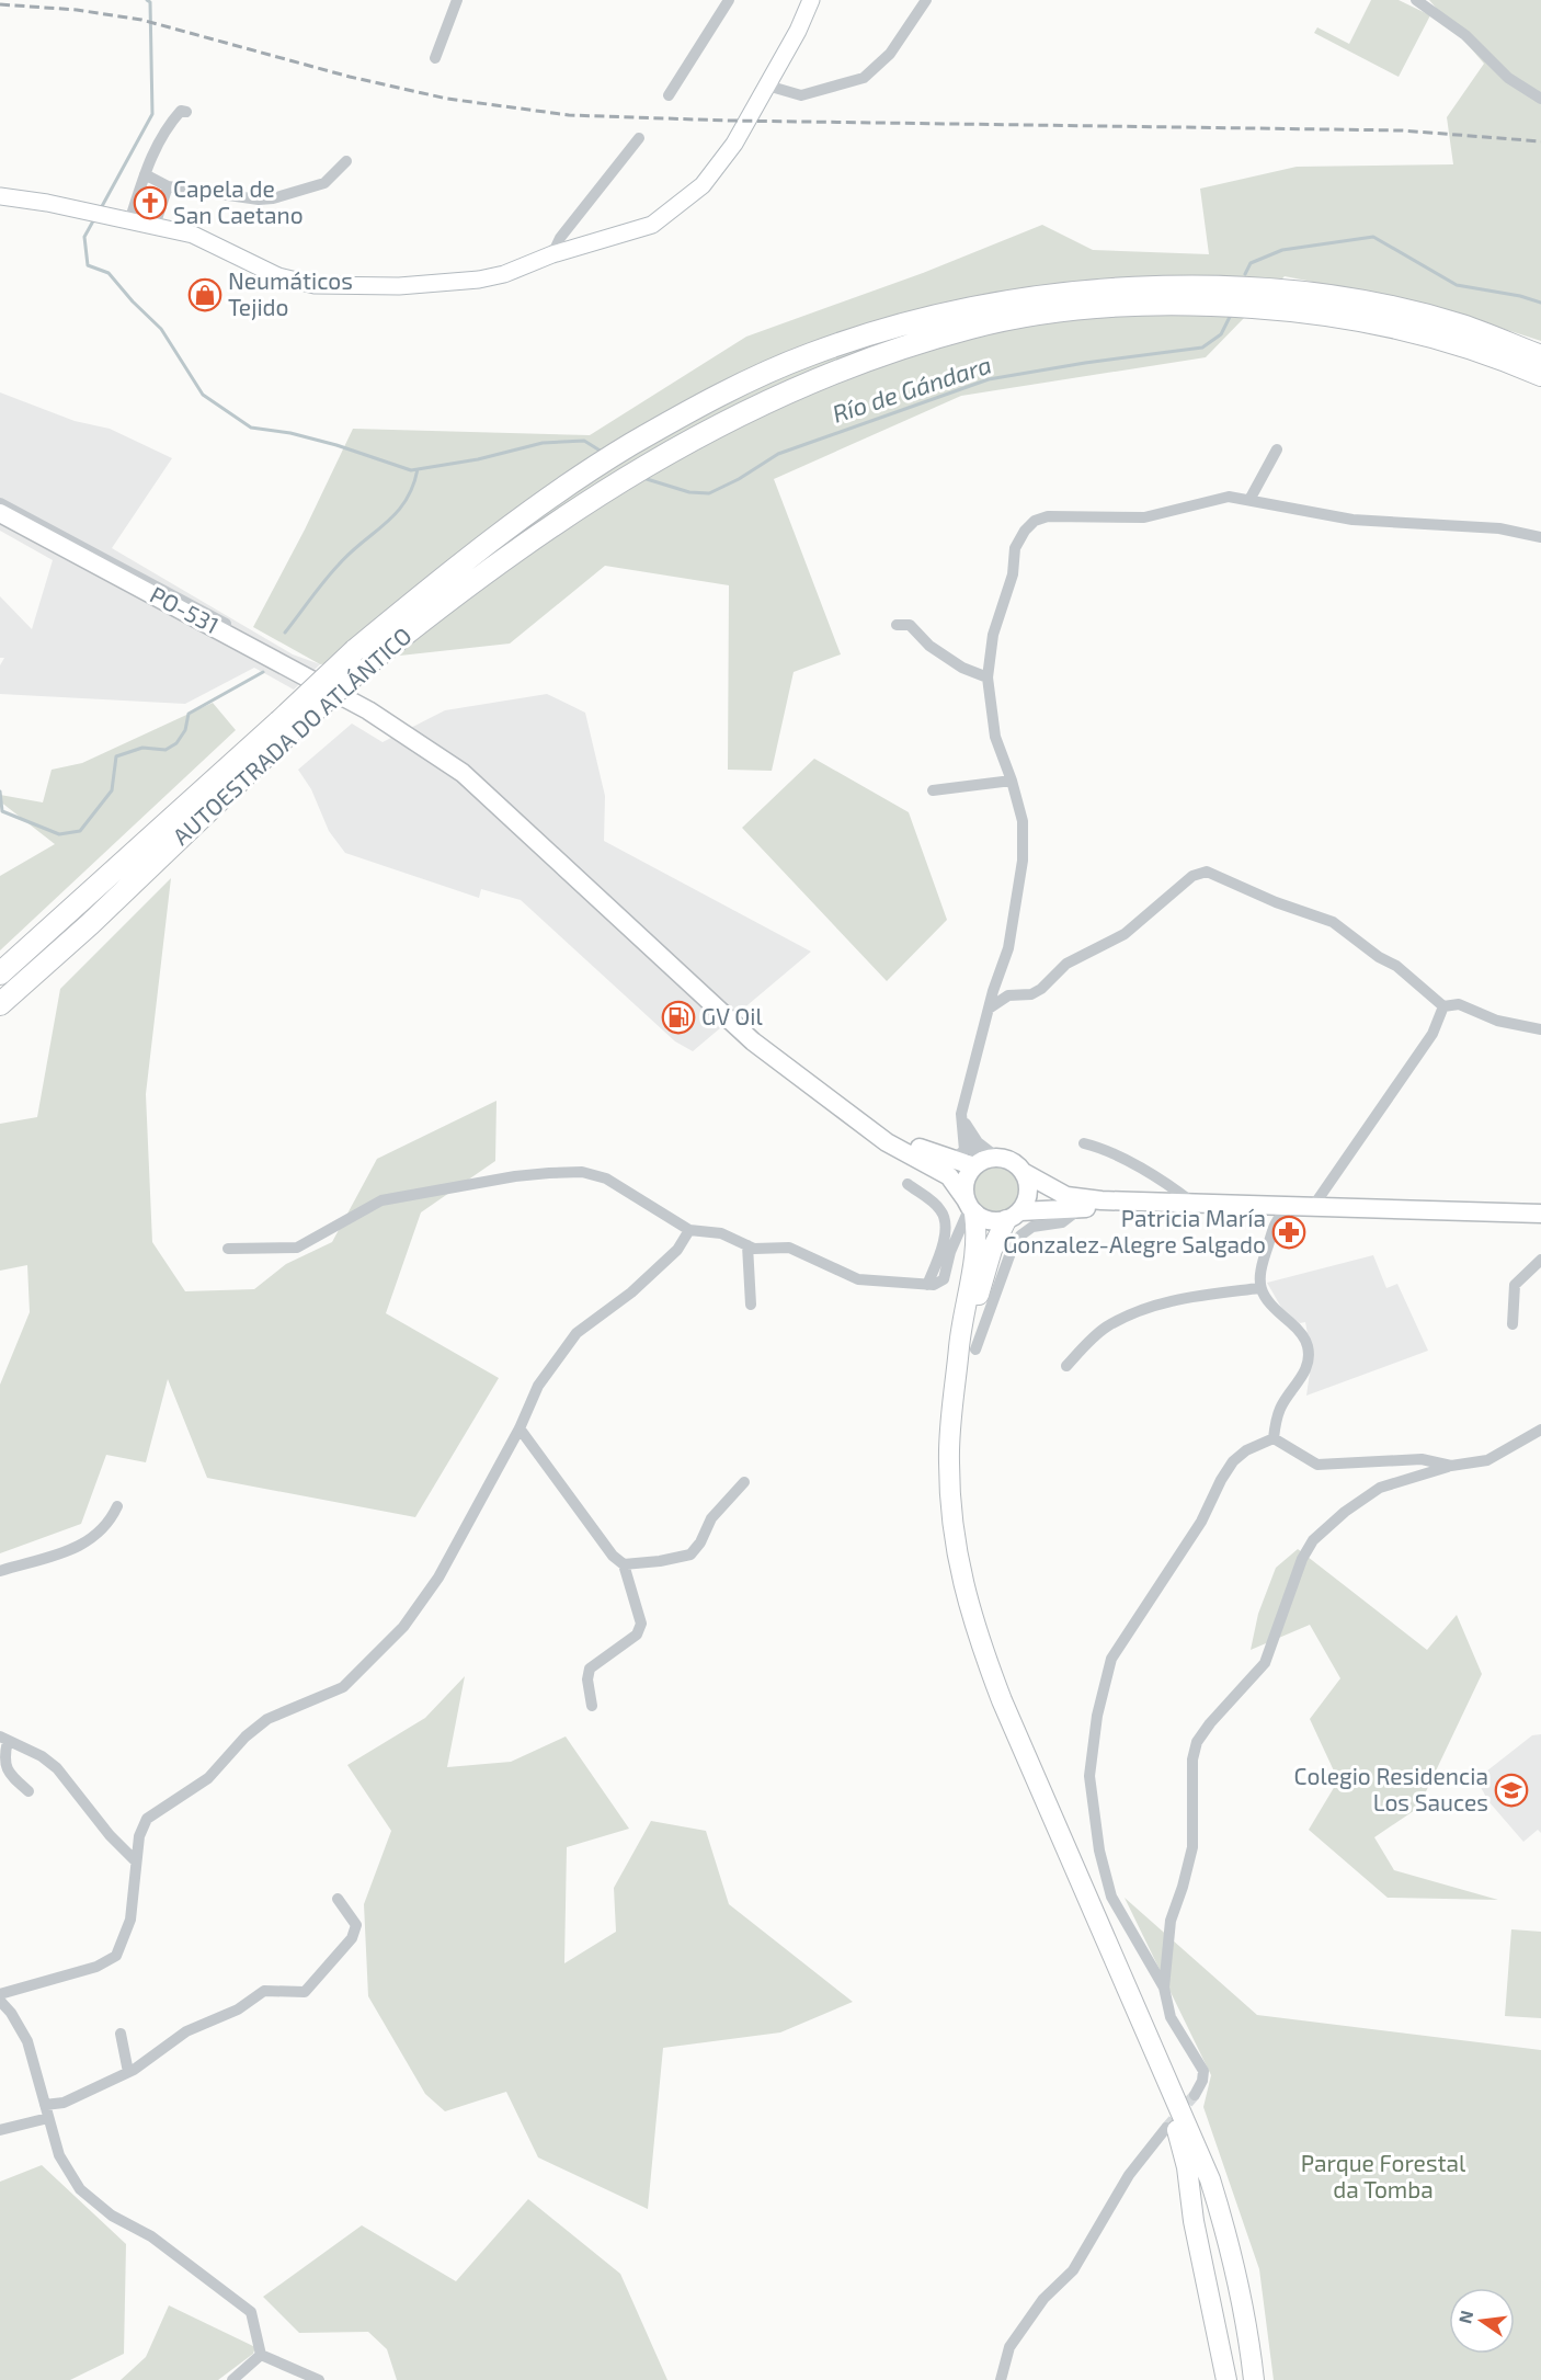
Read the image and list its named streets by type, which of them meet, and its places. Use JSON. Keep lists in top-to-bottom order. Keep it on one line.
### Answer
{"streets":{"highway":["AUTOESTRADA DO ATLÁNTICO"],"main road":["PO-531"]},"water":["Río de Gándara"],"parks":["Parque Forestal da Tomba"],"places":{"church":["Capela de San Caetano"],"shop":["Neumáticos Tejido"],"fuel station":["GV Oil"],"pharmacy":["Patricia María Gonzalez-Alegre Salgado"],"school or university":["Colegio Residencia Los Sauces"]},"north":"left"}
